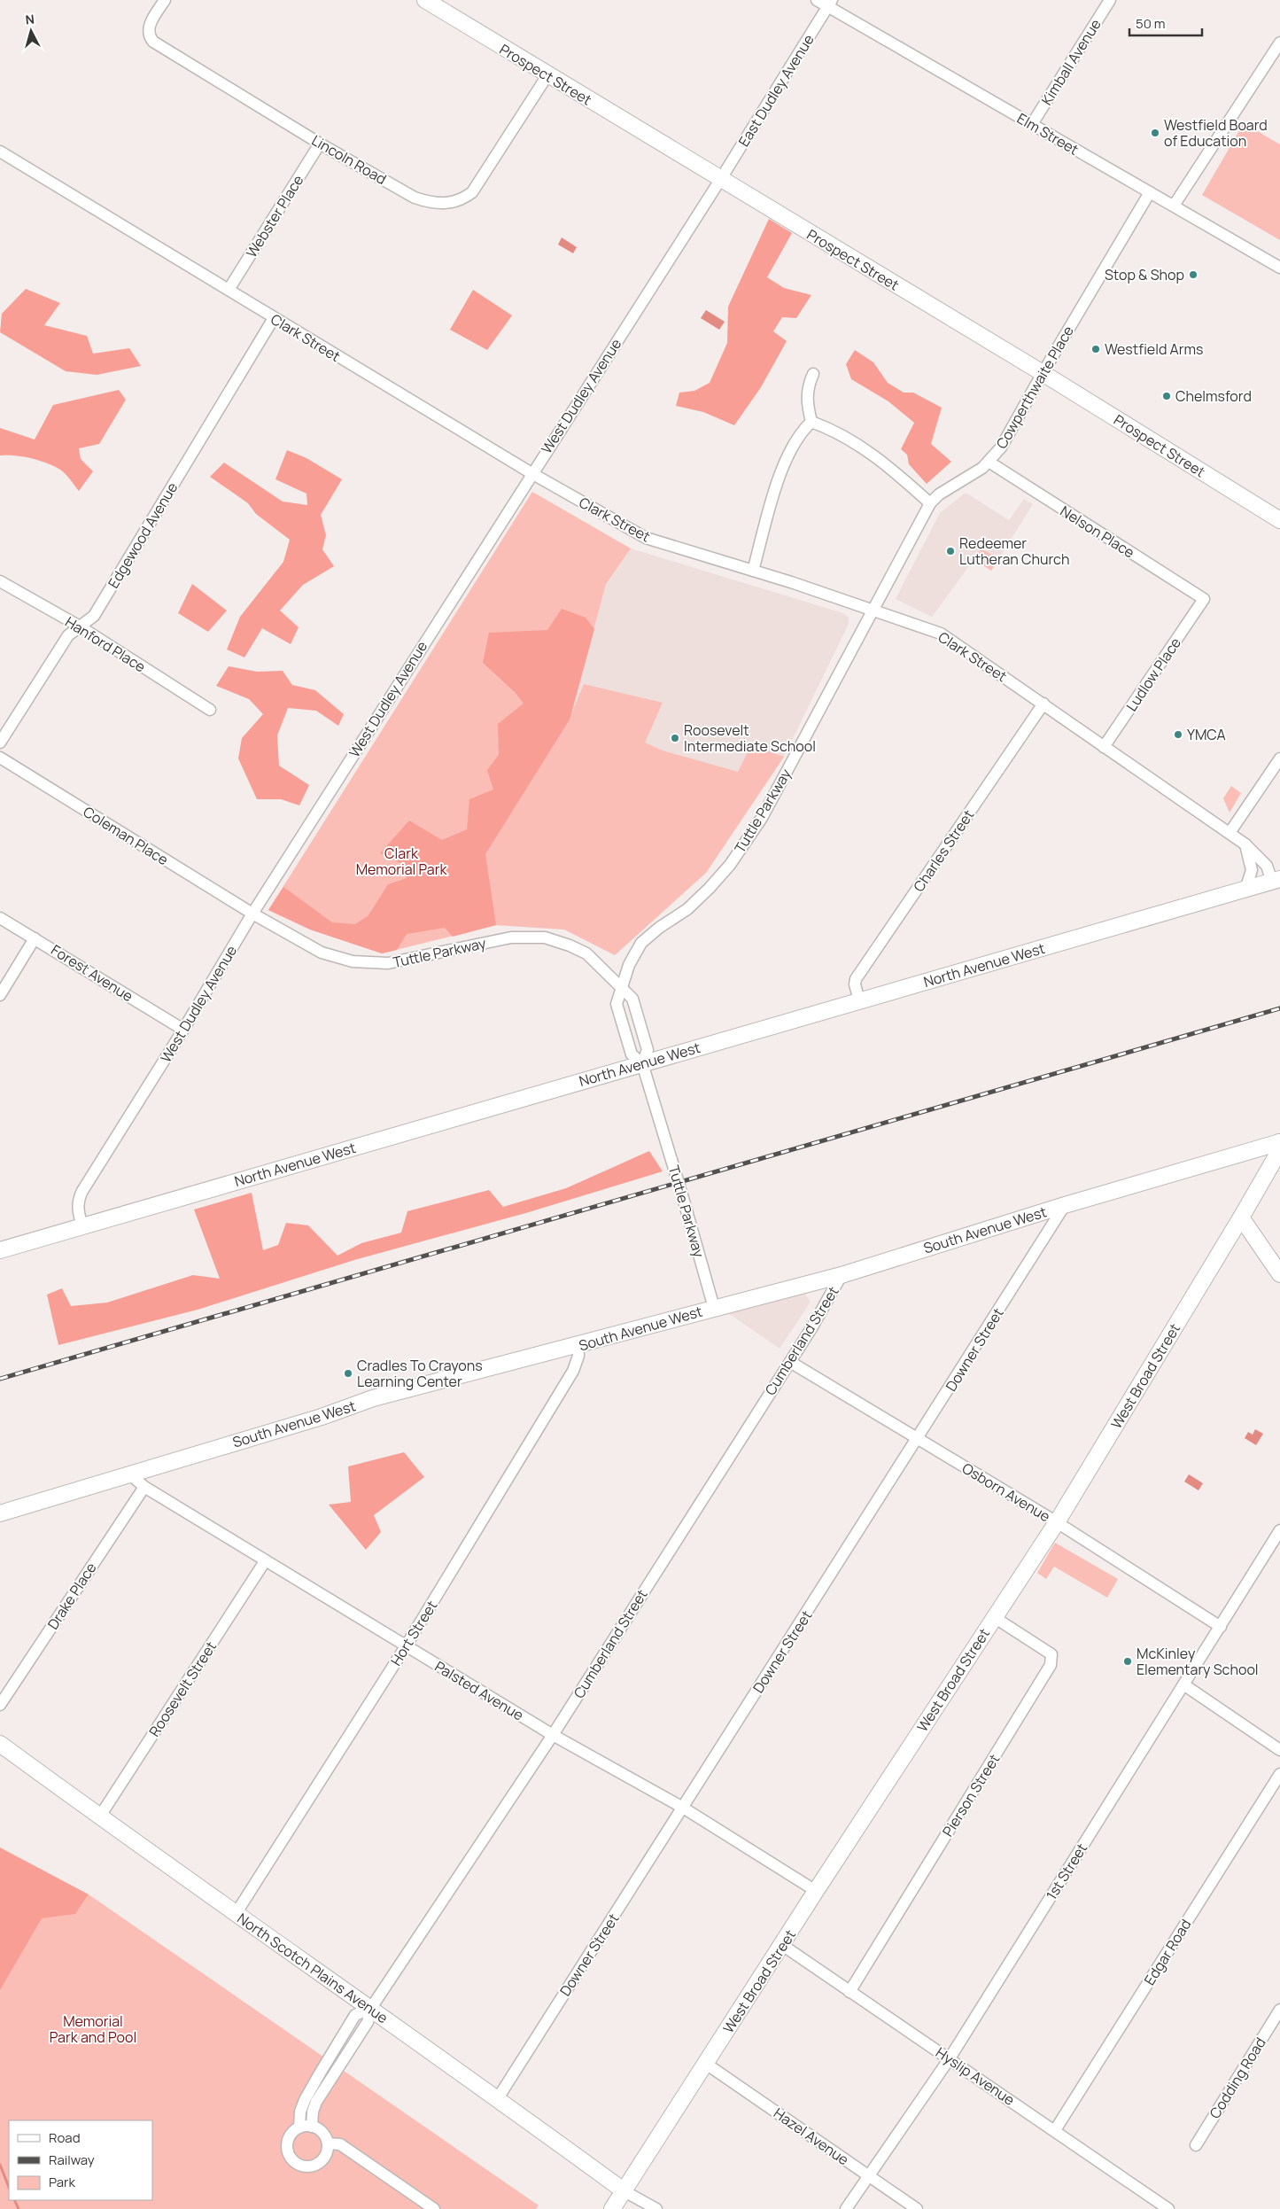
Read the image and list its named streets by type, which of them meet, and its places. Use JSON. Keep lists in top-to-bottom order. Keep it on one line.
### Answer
{"streets":{"street":["Kimball Avenue","Prospect Street","East Dudley Avenue","Elm Street","Lincoln Road","Webster Place","Clark Street","Cowperthwaite Place","West Dudley Avenue","Nelson Place","Edgewood Avenue","Hanford Place","Ludlow Place","Tuttle Parkway","Coleman Place","Charles Street","North Avenue West","Forest Avenue","South Avenue West","Cumberland Street","Downer Street","West Broad Street","Osborn Avenue","Drake Place","Hort Street","Roosevelt Street","Palsted Avenue","Pierson Street","1st Street","Edgar Road","North Scotch Plains Avenue","Hyslip Avenue","Codding Road","Hazel Avenue"]},"crossings":[["Kimball Avenue","Elm Street"],["Prospect Street","East Dudley Avenue"],["Prospect Street","Lincoln Road"],["Prospect Street","Cowperthwaite Place"],["Prospect Street","West Dudley Avenue"],["East Dudley Avenue","Elm Street"],["East Dudley Avenue","West Dudley Avenue"],["Elm Street","Cowperthwaite Place"],["Lincoln Road","Webster Place"],["Webster Place","Clark Street"],["Clark Street","Cowperthwaite Place"],["Clark Street","West Dudley Avenue"],["Clark Street","Edgewood Avenue"],["Clark Street","Ludlow Place"],["Clark Street","Tuttle Parkway"],["Clark Street","Charles Street"],["Clark Street","North Avenue West"],["Cowperthwaite Place","Nelson Place"],["Cowperthwaite Place","Tuttle Parkway"],["West Dudley Avenue","Tuttle Parkway"],["West Dudley Avenue","Coleman Place"],["West Dudley Avenue","North Avenue West"],["West Dudley Avenue","Forest Avenue"],["Nelson Place","Ludlow Place"],["Edgewood Avenue","Hanford Place"],["Tuttle Parkway","Coleman Place"],["Tuttle Parkway","North Avenue West"],["Tuttle Parkway","South Avenue West"],["Charles Street","North Avenue West"],["South Avenue West","Cumberland Street"],["South Avenue West","Downer Street"],["South Avenue West","West Broad Street"],["South Avenue West","Hort Street"],["South Avenue West","Palsted Avenue"],["Cumberland Street","Osborn Avenue"],["Cumberland Street","Palsted Avenue"],["Cumberland Street","North Scotch Plains Avenue"],["Downer Street","Osborn Avenue"],["Downer Street","Palsted Avenue"],["Downer Street","North Scotch Plains Avenue"],["West Broad Street","Osborn Avenue"],["West Broad Street","Palsted Avenue"],["West Broad Street","Pierson Street"],["West Broad Street","North Scotch Plains Avenue"],["West Broad Street","Hyslip Avenue"],["West Broad Street","Hazel Avenue"],["Osborn Avenue","1st Street"],["Drake Place","Palsted Avenue"],["Hort Street","Palsted Avenue"],["Hort Street","North Scotch Plains Avenue"],["Roosevelt Street","Palsted Avenue"],["Roosevelt Street","North Scotch Plains Avenue"],["Pierson Street","Hyslip Avenue"],["1st Street","Hyslip Avenue"],["1st Street","Hazel Avenue"],["Edgar Road","Hyslip Avenue"]],"parks":["Clark Memorial Park","Memorial Park and Pool"],"places":["Westfield Board of Education","Stop & Shop","Westfield Arms","Chelmsford","Redeemer Lutheran Church","YMCA","Roosevelt Intermediate School","Cradles To Crayons Learning Center","McKinley Elementary School"],"legend":["Road","Railway","Park"],"scale_bar":"50 m","north":"top"}
